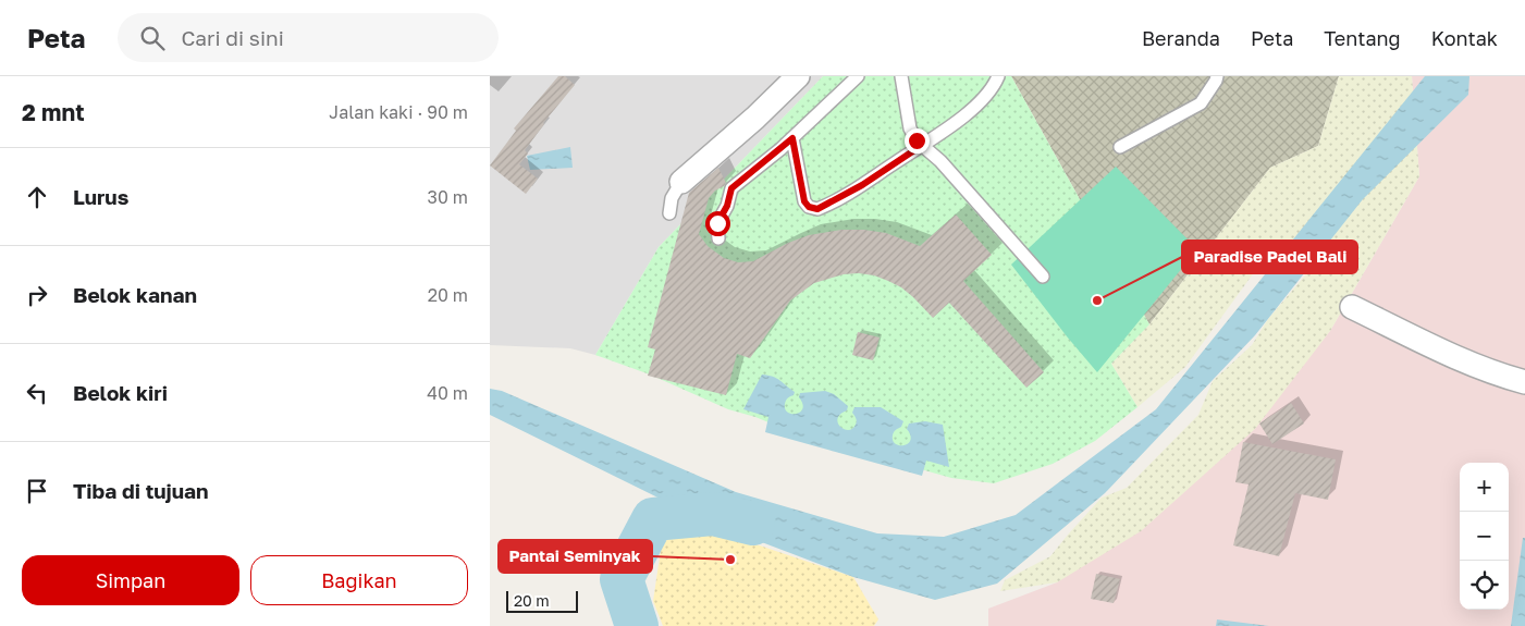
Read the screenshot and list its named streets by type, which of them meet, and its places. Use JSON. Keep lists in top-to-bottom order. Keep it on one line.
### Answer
{"places":["Paradise Padel Bali","Pantai Seminyak"],"scale_bar":"20 m","page":{"header":"Peta","search":"Cari di sini","nav":["Beranda","Peta","Tentang","Kontak"],"heading":["2 mnt","Jalan kaki · 90 m"],"list":[["Lurus","30 m"],["Belok kanan","20 m"],["Belok kiri","40 m"],"Tiba di tujuan"],"map_buttons":["+","−"],"buttons":["Simpan","Bagikan"],"scale":"20 m"}}
